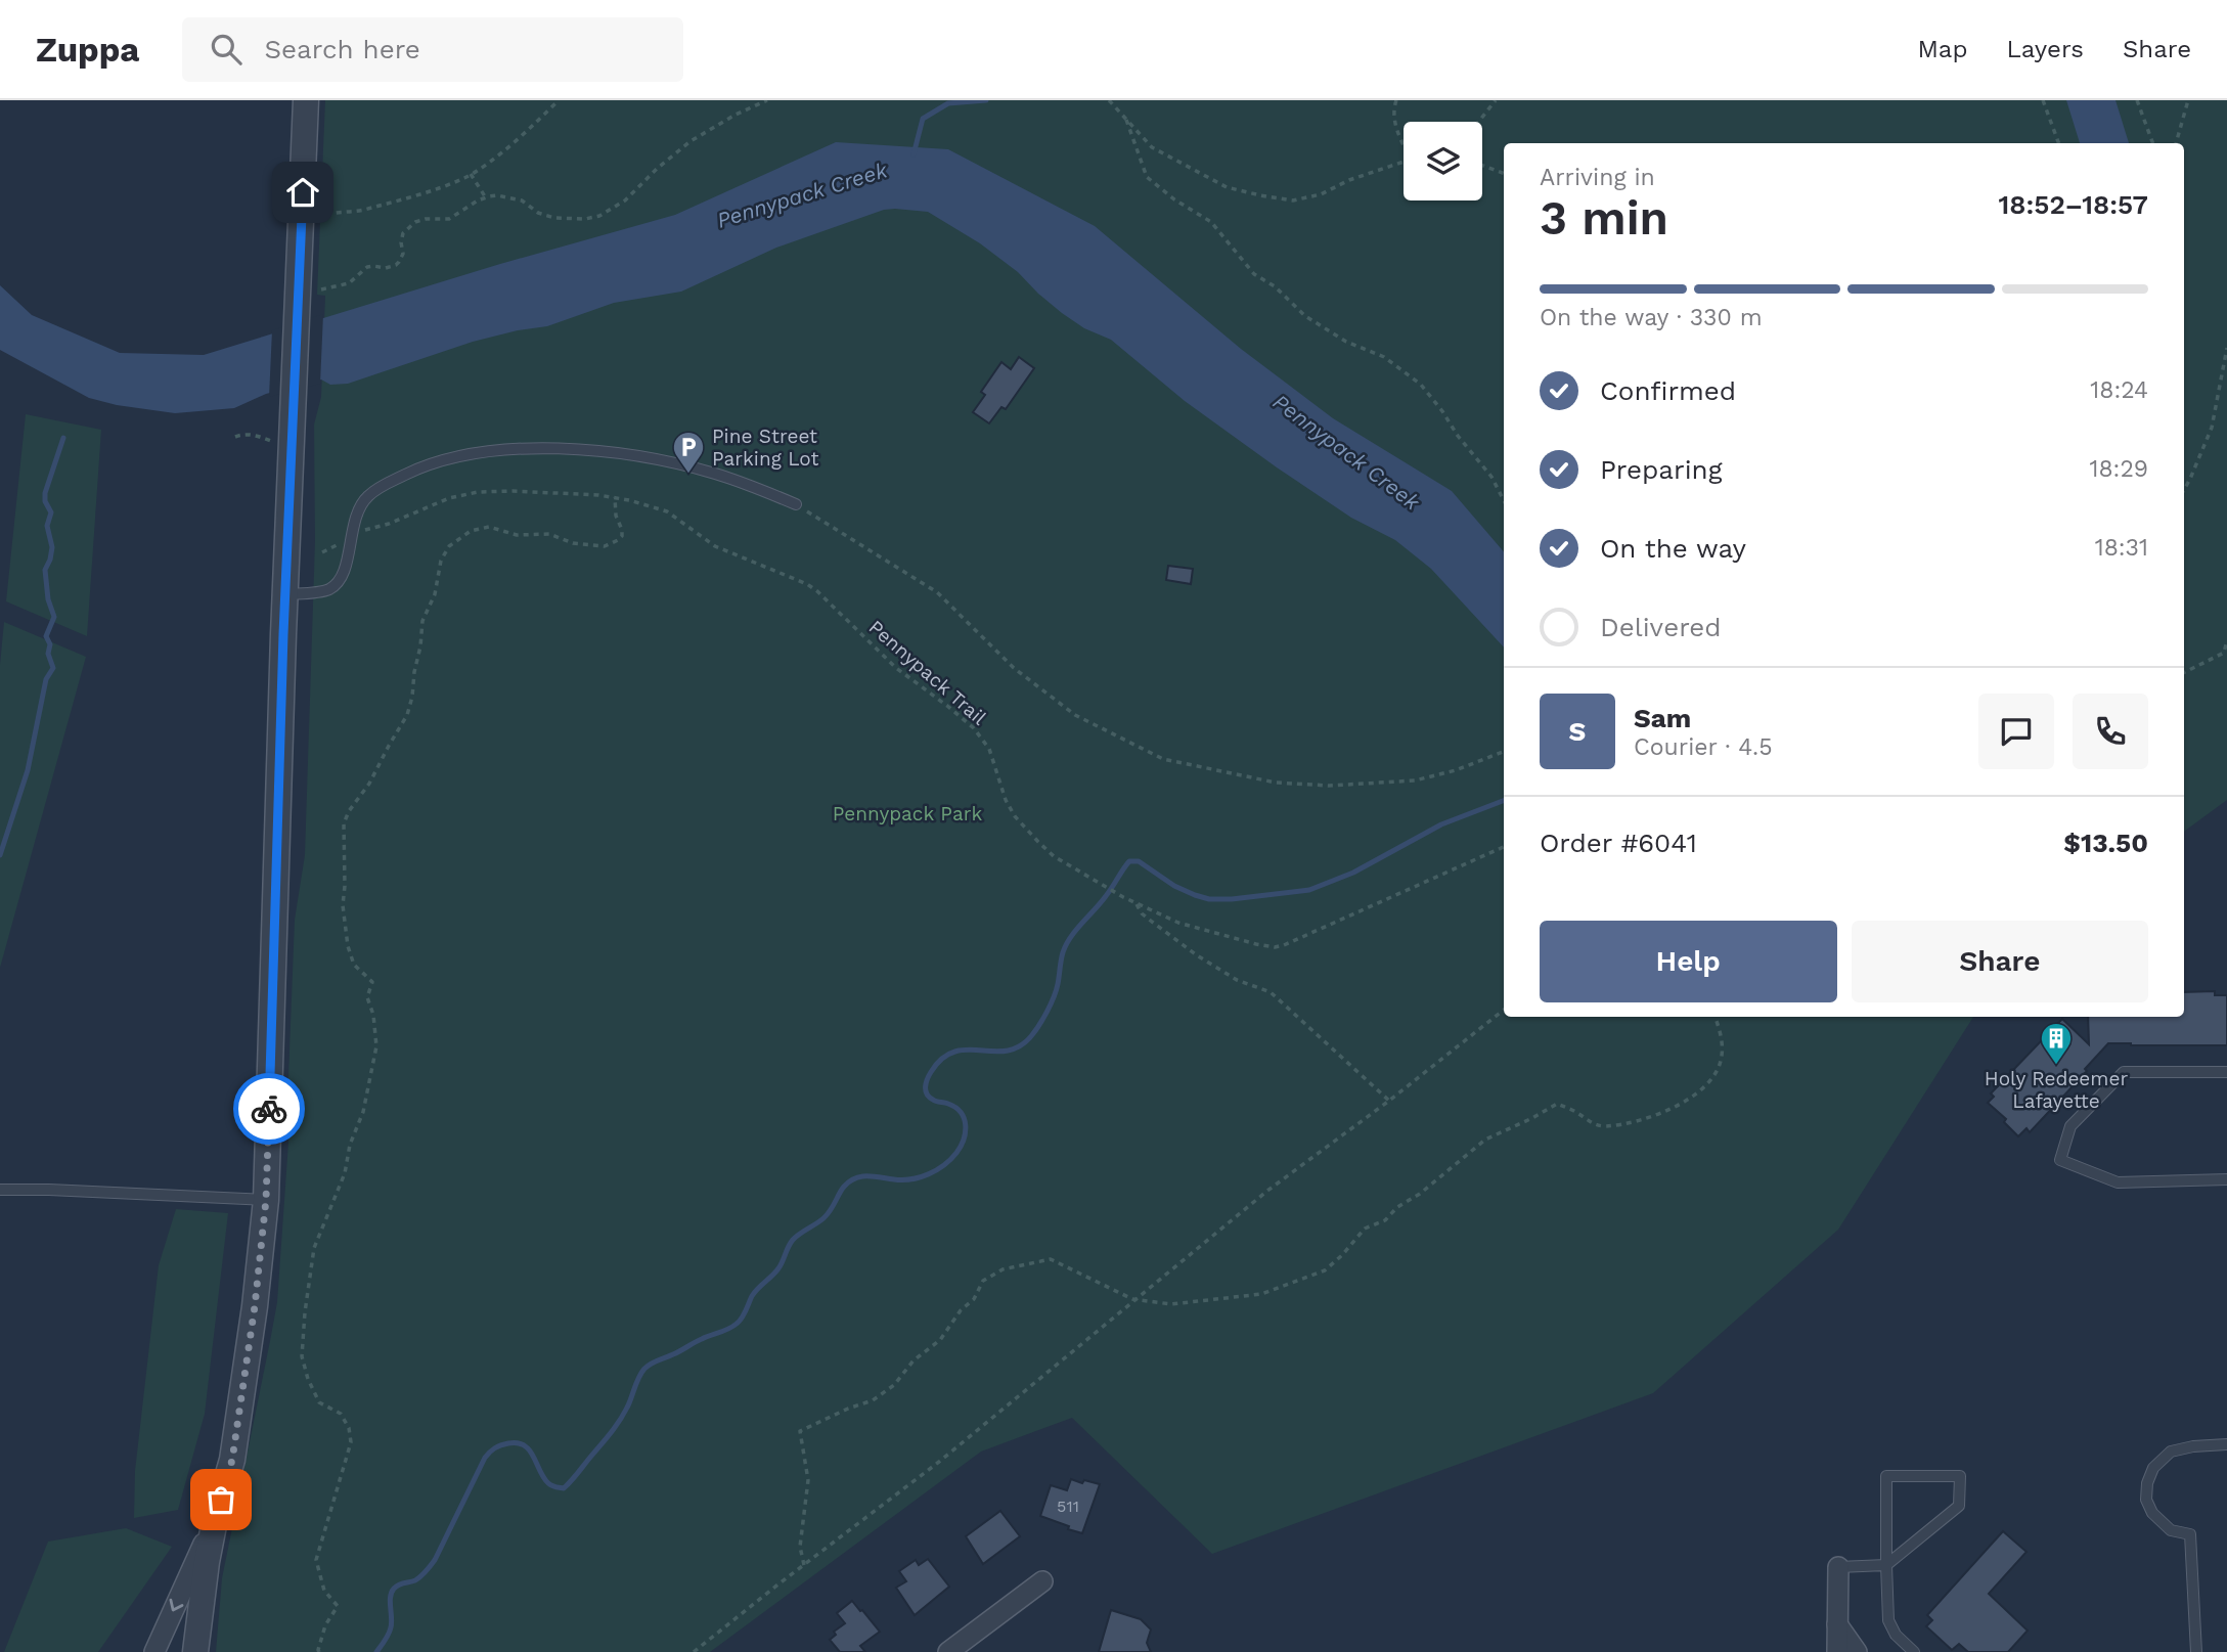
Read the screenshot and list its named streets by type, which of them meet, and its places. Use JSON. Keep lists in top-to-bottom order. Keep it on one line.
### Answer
{"streets":{"path":["Pennypack Trail"]},"water":["Pennypack Creek"],"parks":["Pennypack Park"],"places":{"parking":["Pine Street Parking Lot"],"building":["Holy Redeemer Lafayette"]},"house_numbers":["511"],"page":{"header":"Zuppa","search":"Search here","nav":["Map","Layers","Share"],"heading":["3 min","Arriving in","18:52–18:57"],"panel":["Sam","Courier · 4.5","Order #6041","$13.50"],"bar":"On the way · 330 m","list":[["Confirmed","18:24"],["Preparing","18:29"],["On the way","18:31"],"Delivered"],"round":"S","buttons":["Help","Share"]}}
